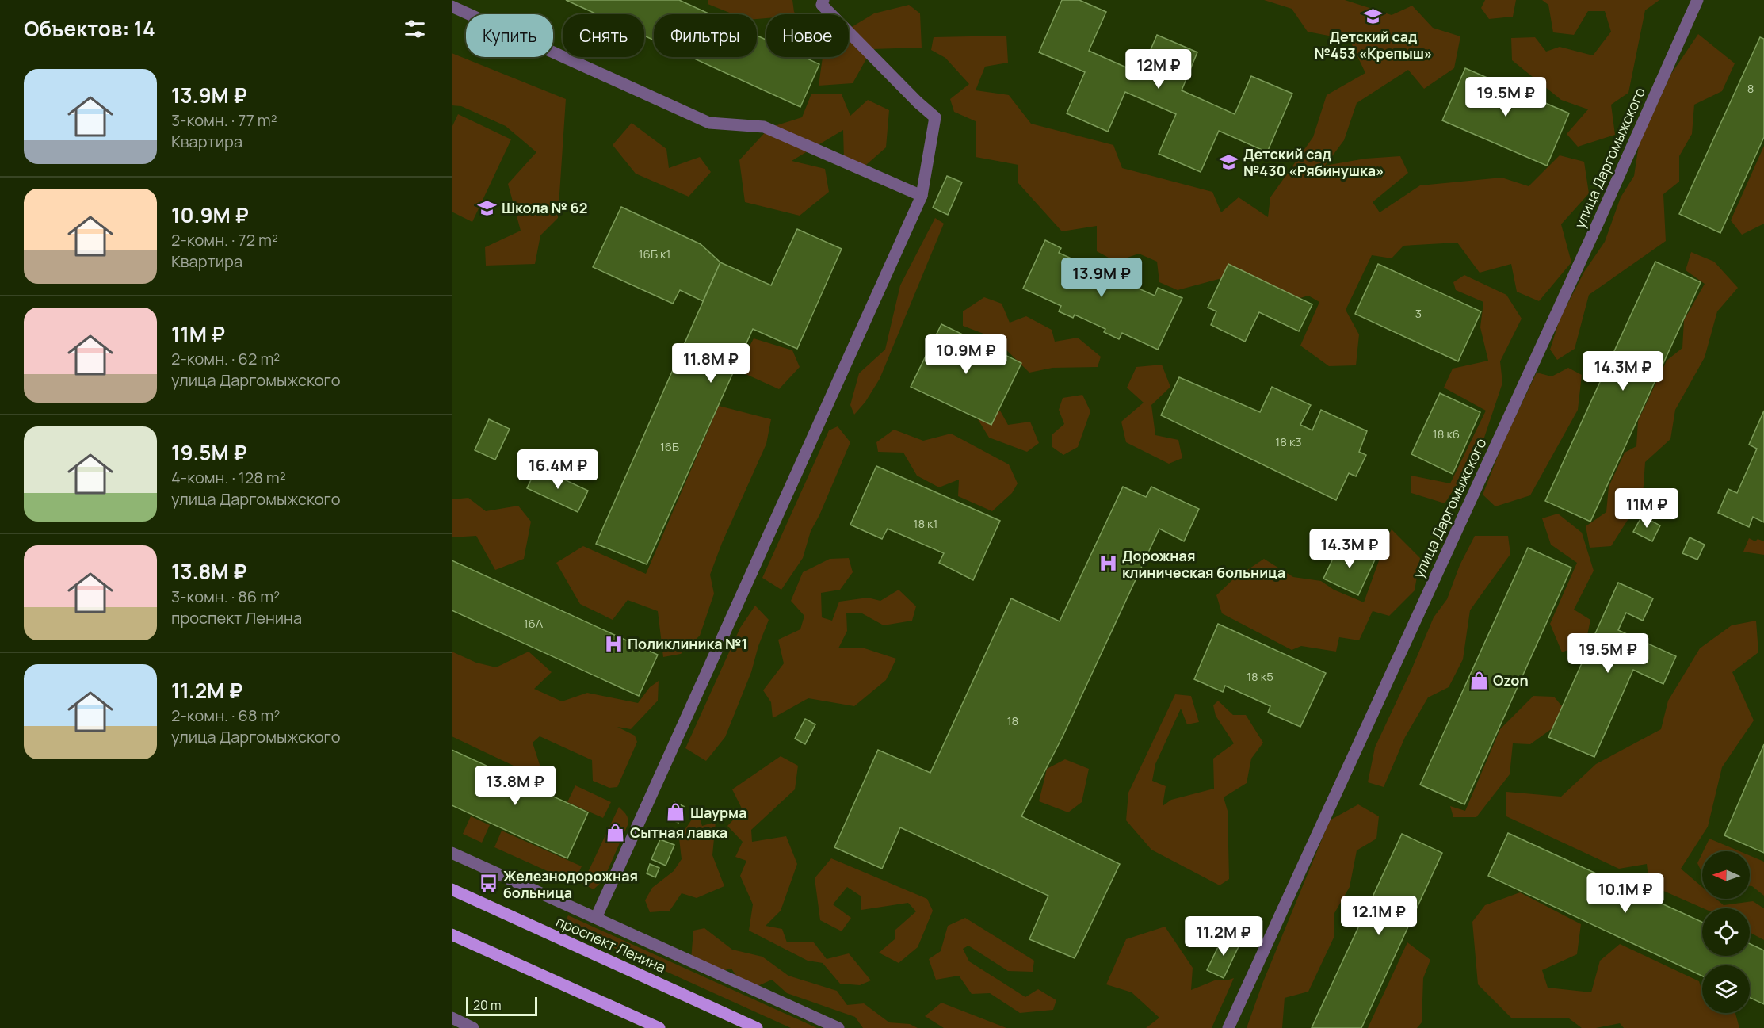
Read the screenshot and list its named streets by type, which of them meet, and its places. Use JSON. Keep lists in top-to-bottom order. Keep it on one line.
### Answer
{"streets":{"main road":["проспект Ленина"],"street":["улица Даргомыжского"]},"places":{"school or university":["Детский сад №453 «Крепыш»","Детский сад №430 «Рябинушка»","Школа № 62"],"hospital":["Дорожная клиническая больница","Поликлиника №1"],"shop":["Ozon","Шаурма","Сытная лавка"],"bus stop":["Железнодорожная больница"]},"house_numbers":["8","16Б к1","3","18 к6","18 к3","16Б","18 к1","16А","18 к5","18"],"scale_bar":"20 m","north":"left","page":{"heading":"Объектов: 14","chip":["Купить","Снять","Фильтры","Новое"],"price":["12M ₽","19.5M ₽","13.9M ₽","10.9M ₽","11.8M ₽","14.3M ₽","16.4M ₽","11M ₽","14.3M ₽","19.5M ₽","13.8M ₽","10.1M ₽","12.1M ₽","11.2M ₽"],"list":[{"name":"13.9M ₽","note":"3-комн. · 77 m² · Квартира"},{"name":"10.9M ₽","note":"2-комн. · 72 m² · Квартира"},{"name":"11M ₽","note":"2-комн. · 62 m² · улица Даргомыжского"},{"name":"19.5M ₽","note":"4-комн. · 128 m² · улица Даргомыжского"},{"name":"13.8M ₽","note":"3-комн. · 86 m² · проспект Ленина"},{"name":"11.2M ₽","note":"2-комн. · 68 m² · улица Даргомыжского"}],"scale":"20 m"}}
